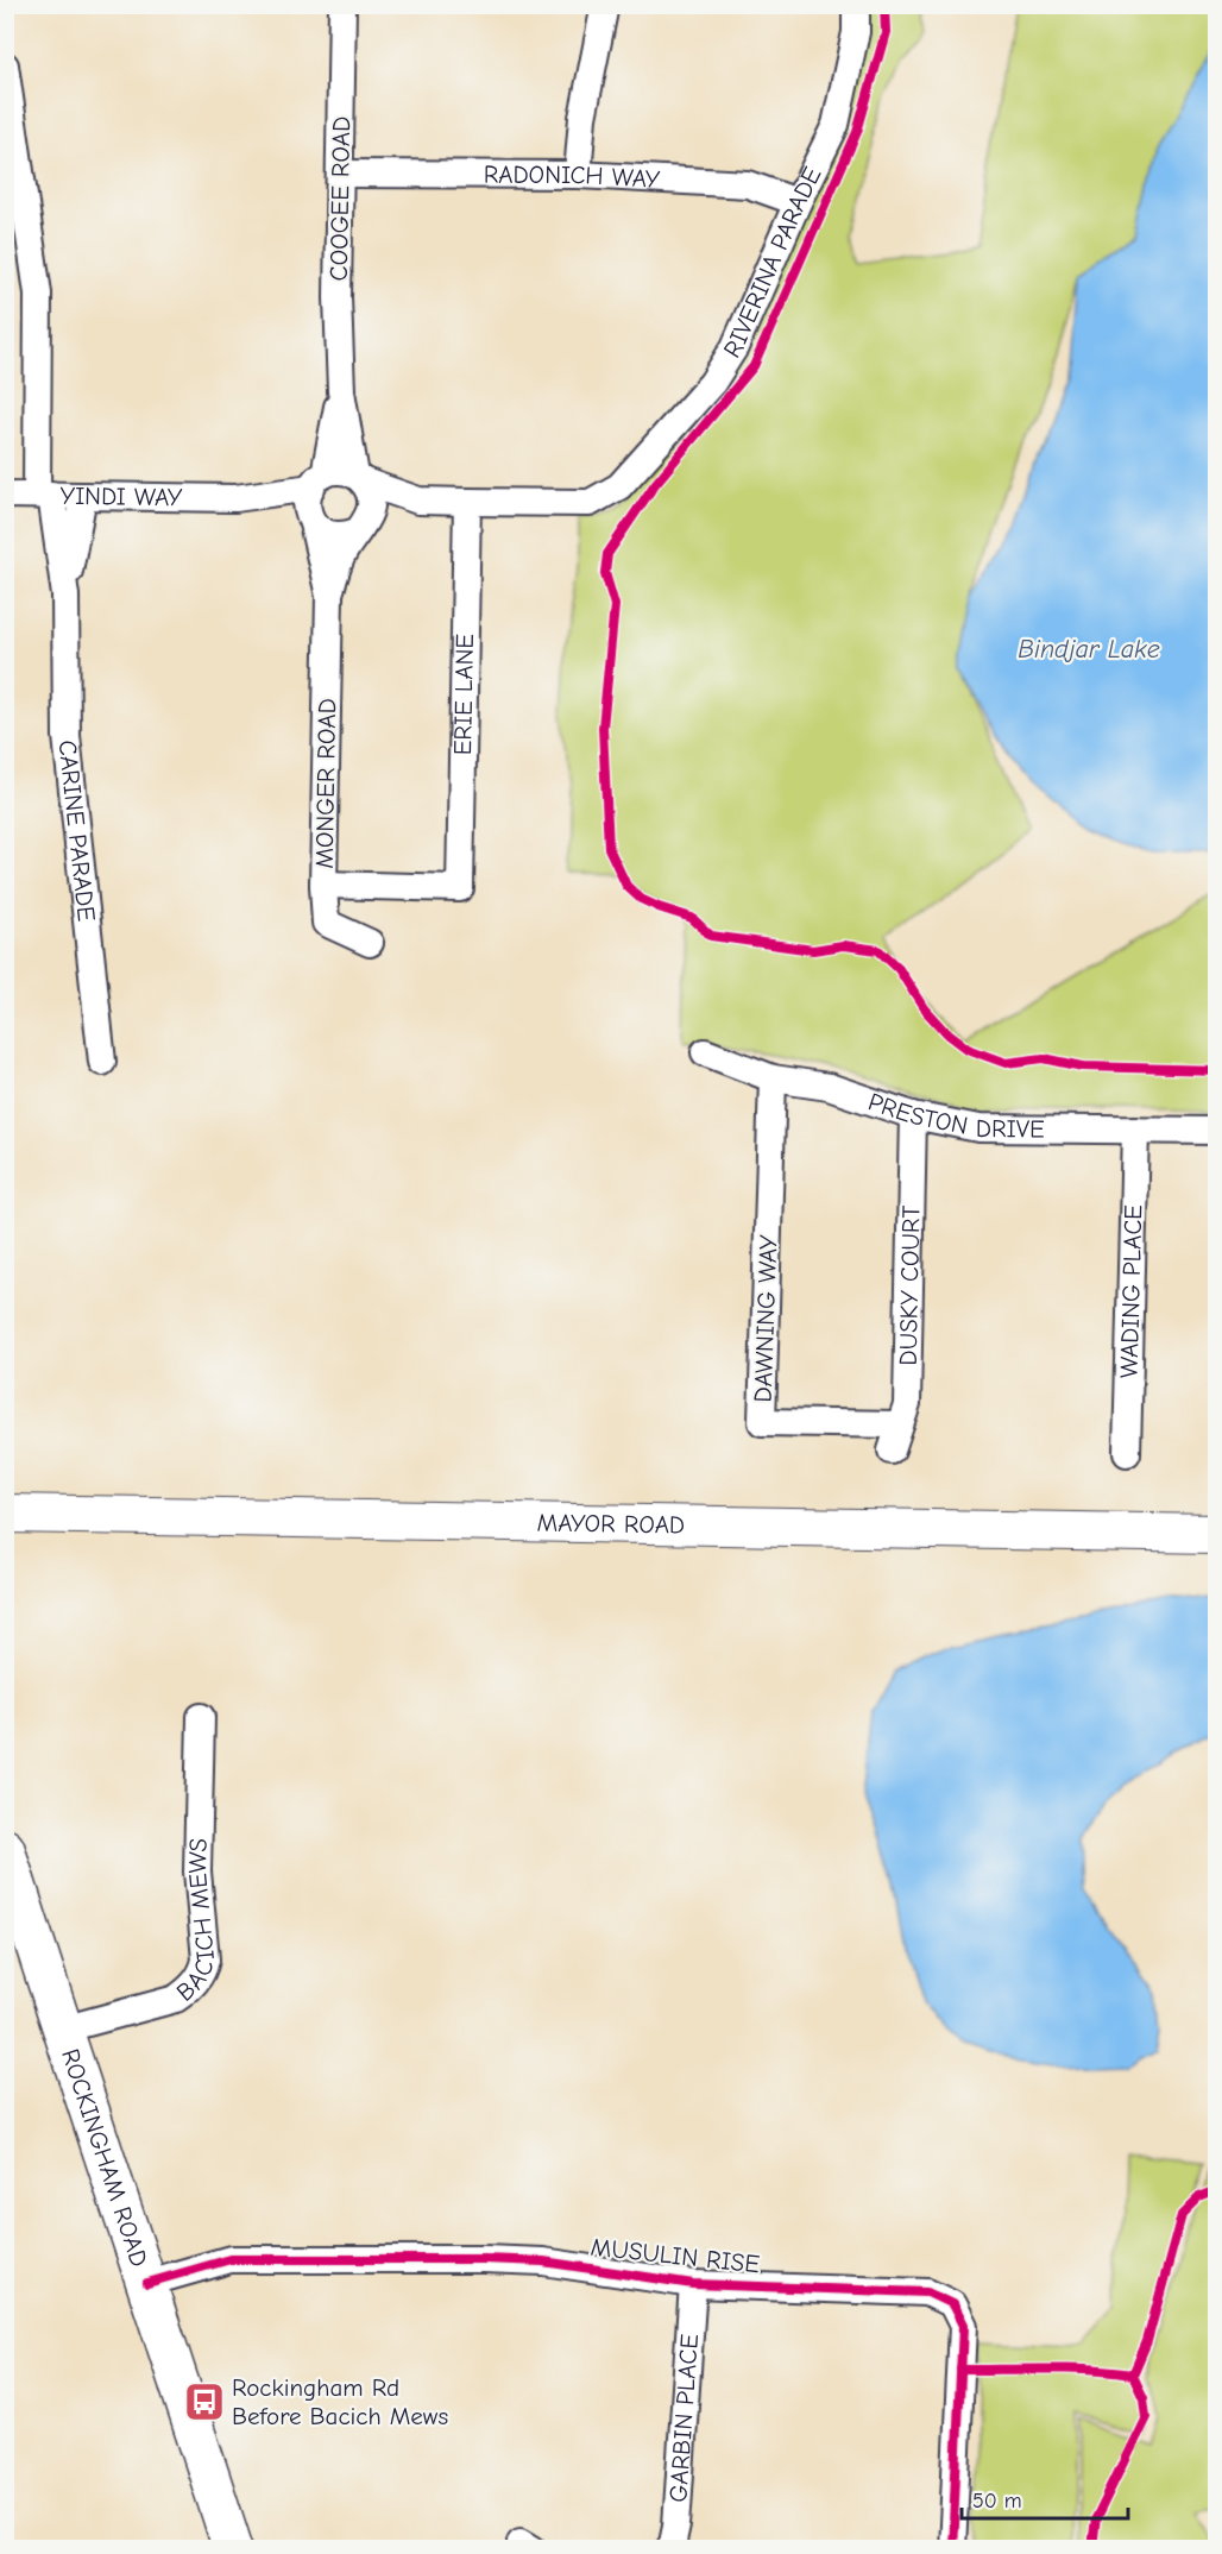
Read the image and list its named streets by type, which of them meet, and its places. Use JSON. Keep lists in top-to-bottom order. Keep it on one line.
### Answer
{"streets":{"main road":["MAYOR ROAD","ROCKINGHAM ROAD"],"street":["RADONICH WAY","COOGEE ROAD","RIVERINA PARADE","YINDI WAY","ERIE LANE","MONGER ROAD","CARINE PARADE","PRESTON DRIVE","DUSKY COURT","WADING PLACE","DAWNING WAY","BACICH MEWS","MUSULIN RISE","GARBIN PLACE"]},"crossings":[["RADONICH WAY","COOGEE ROAD"],["RADONICH WAY","RIVERINA PARADE"],["COOGEE ROAD","YINDI WAY"],["COOGEE ROAD","MONGER ROAD"],["RIVERINA PARADE","YINDI WAY"],["YINDI WAY","ERIE LANE"],["YINDI WAY","MONGER ROAD"],["YINDI WAY","CARINE PARADE"],["ERIE LANE","MONGER ROAD"],["PRESTON DRIVE","DUSKY COURT"],["PRESTON DRIVE","WADING PLACE"],["PRESTON DRIVE","DAWNING WAY"],["DUSKY COURT","DAWNING WAY"],["BACICH MEWS","ROCKINGHAM ROAD"],["ROCKINGHAM ROAD","MUSULIN RISE"],["MUSULIN RISE","GARBIN PLACE"]],"water":["Bindjar Lake"],"places":{"bus stop":["Rockingham Rd Before Bacich Mews"]},"scale_bar":"50 m"}
